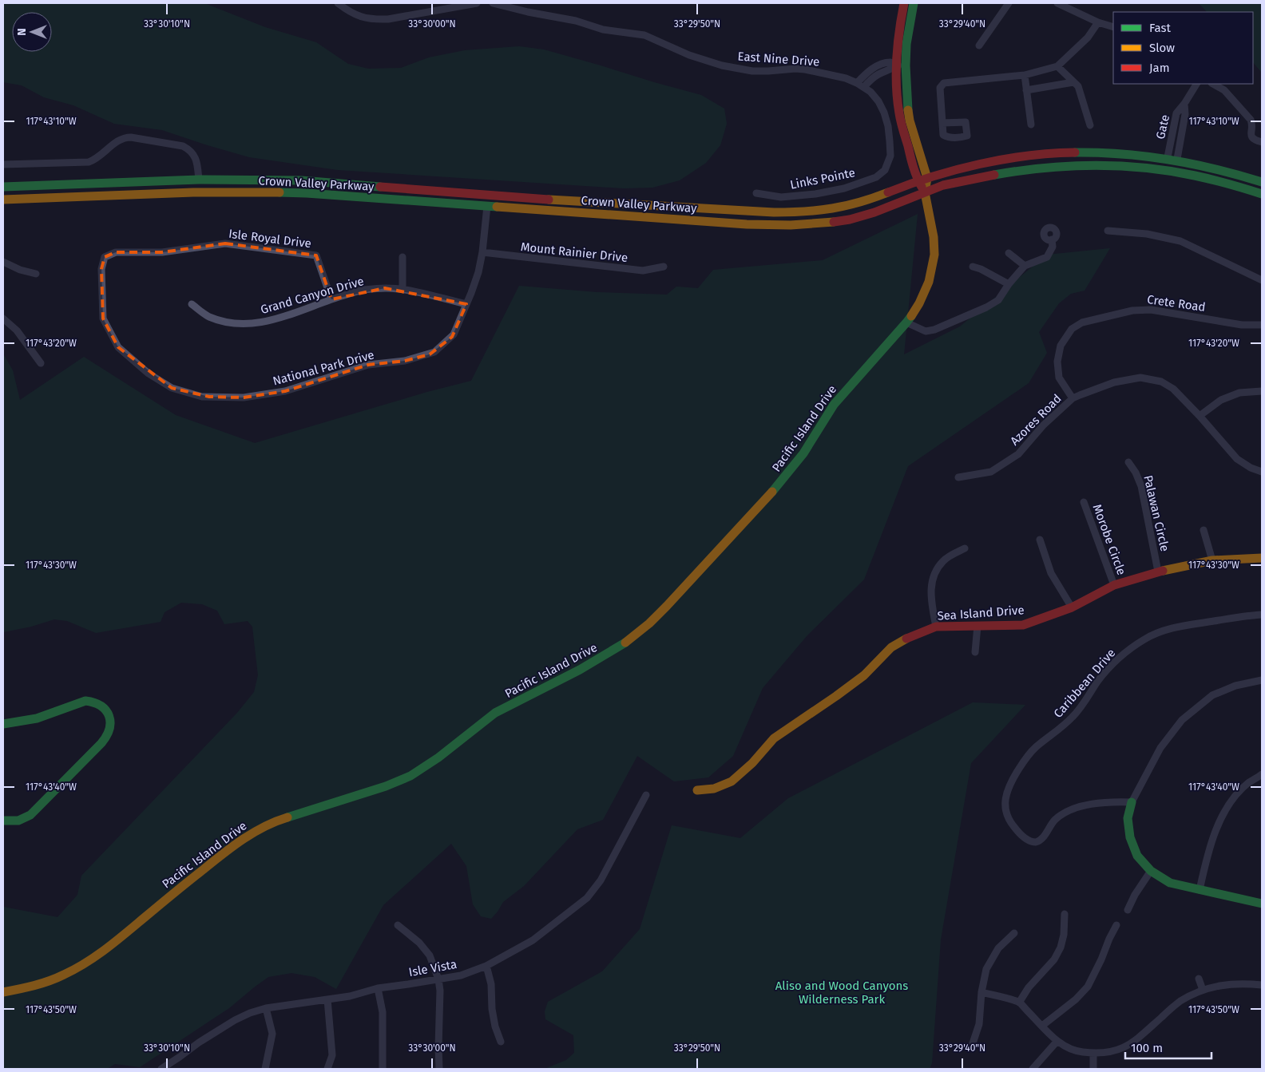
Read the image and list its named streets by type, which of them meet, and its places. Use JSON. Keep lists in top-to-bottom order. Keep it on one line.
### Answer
{"streets":{"main road":["Crown Valley Parkway","Pacific Island Drive","Sea Island Drive"],"street":["East Nine Drive","Gate","Links Pointe","Isle Royal Drive","Mount Rainier Drive","Grand Canyon Drive","Crete Road","National Park Drive","Azores Road","Palawan Circle","Morobe Circle","Caribbean Drive","Isle Vista"]},"crossings":[["East Nine Drive","Links Pointe"],["Gate","Crown Valley Parkway"],["Crown Valley Parkway","National Park Drive"],["Crown Valley Parkway","Pacific Island Drive"],["Isle Royal Drive","Grand Canyon Drive"],["Isle Royal Drive","National Park Drive"],["Mount Rainier Drive","National Park Drive"],["Grand Canyon Drive","National Park Drive"],["Crete Road","Azores Road"],["Palawan Circle","Sea Island Drive"],["Morobe Circle","Sea Island Drive"]],"parks":["Aliso and Wood Canyons Wilderness Park"],"legend":["Fast","Slow","Jam"],"scale_bar":"100 m","north":"left","coordinates":["33°30'10\"N","33°30'00\"N","33°29'50\"N","33°29'40\"N","117°43'10\"W","117°43'20\"W","117°43'30\"W","117°43'40\"W","117°43'50\"W"]}
